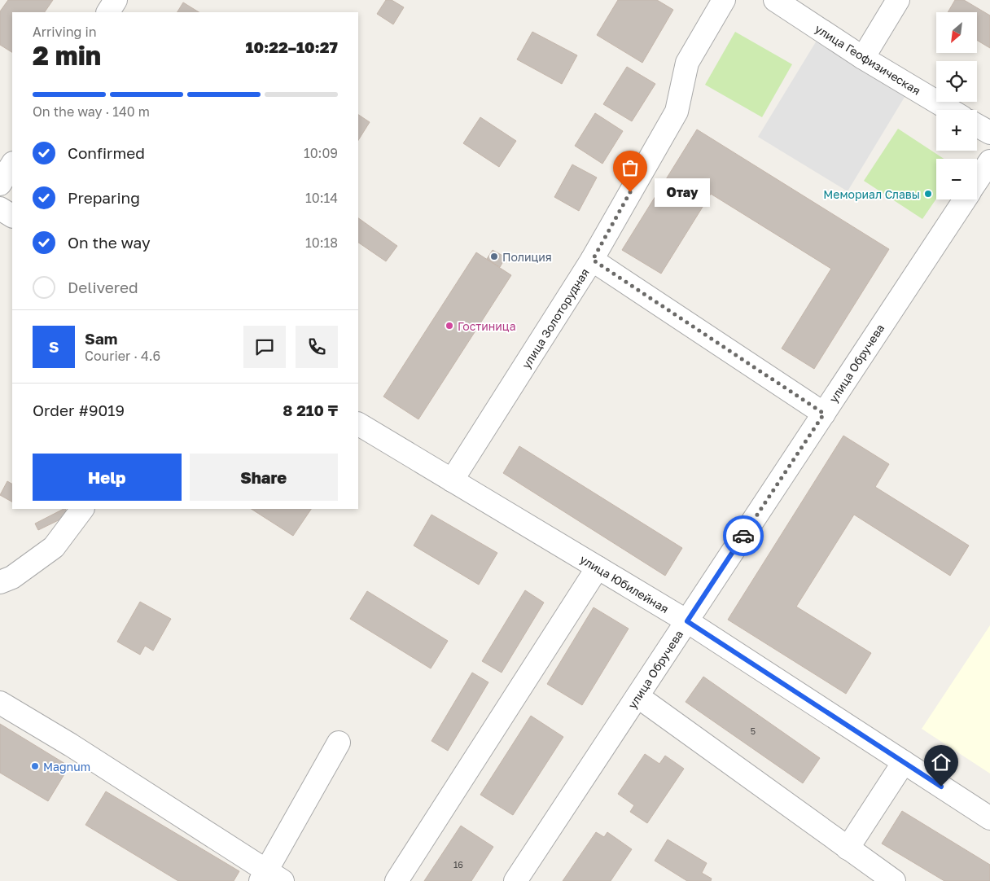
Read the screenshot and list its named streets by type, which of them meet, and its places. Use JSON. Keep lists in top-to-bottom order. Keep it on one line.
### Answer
{"streets":{"street":["улица Геофизическая","улица Золоторудная","улица Обручева","улица Юбилейная"]},"crossings":[["улица Золоторудная","улица Юбилейная"],["улица Обручева","улица Юбилейная"]],"places":["Отау","Мемориал Славы","Полиция","Гостиница","Magnum"],"house_numbers":["5","16"],"north":"bottom left","page":{"map_buttons":["+","−"],"heading":["2 min","Arriving in","10:22–10:27"],"panel":["Sam","Courier · 4.6","Order #9019","8 210 ₸"],"bar":"On the way · 140 m","list":[["Confirmed","10:09"],["Preparing","10:14"],["On the way","10:18"],"Delivered"],"bubble":"Отау","round":"S","buttons":["Help","Share"]}}
